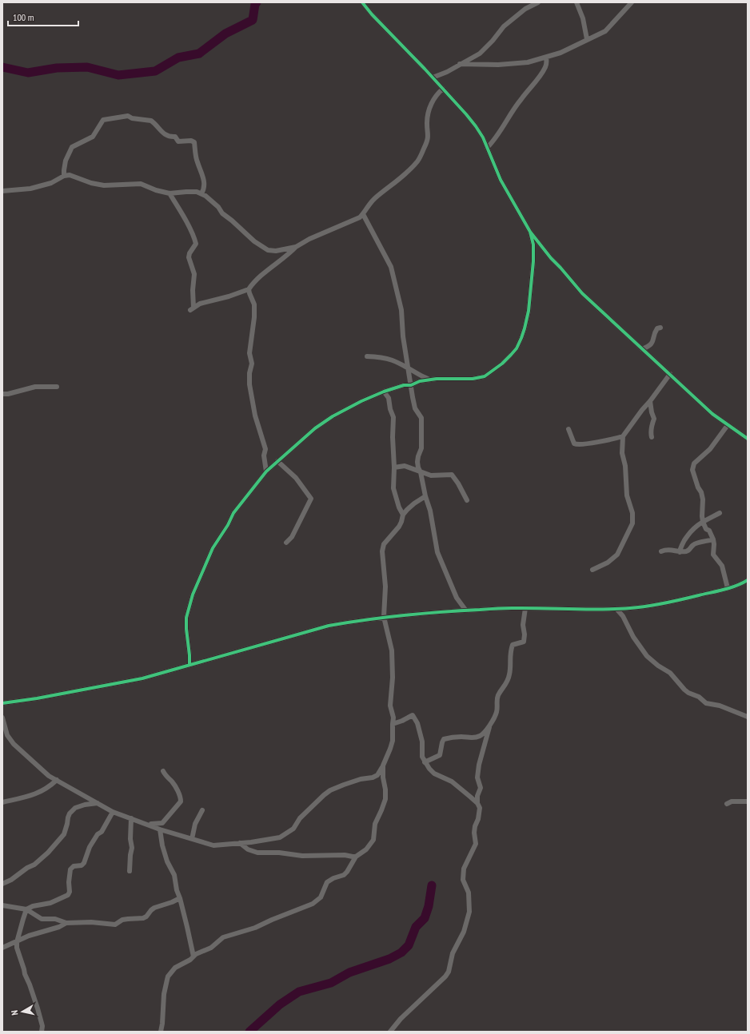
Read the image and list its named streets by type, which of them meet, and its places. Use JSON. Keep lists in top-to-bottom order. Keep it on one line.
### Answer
{"scale_bar":"100 m","north":"left"}
